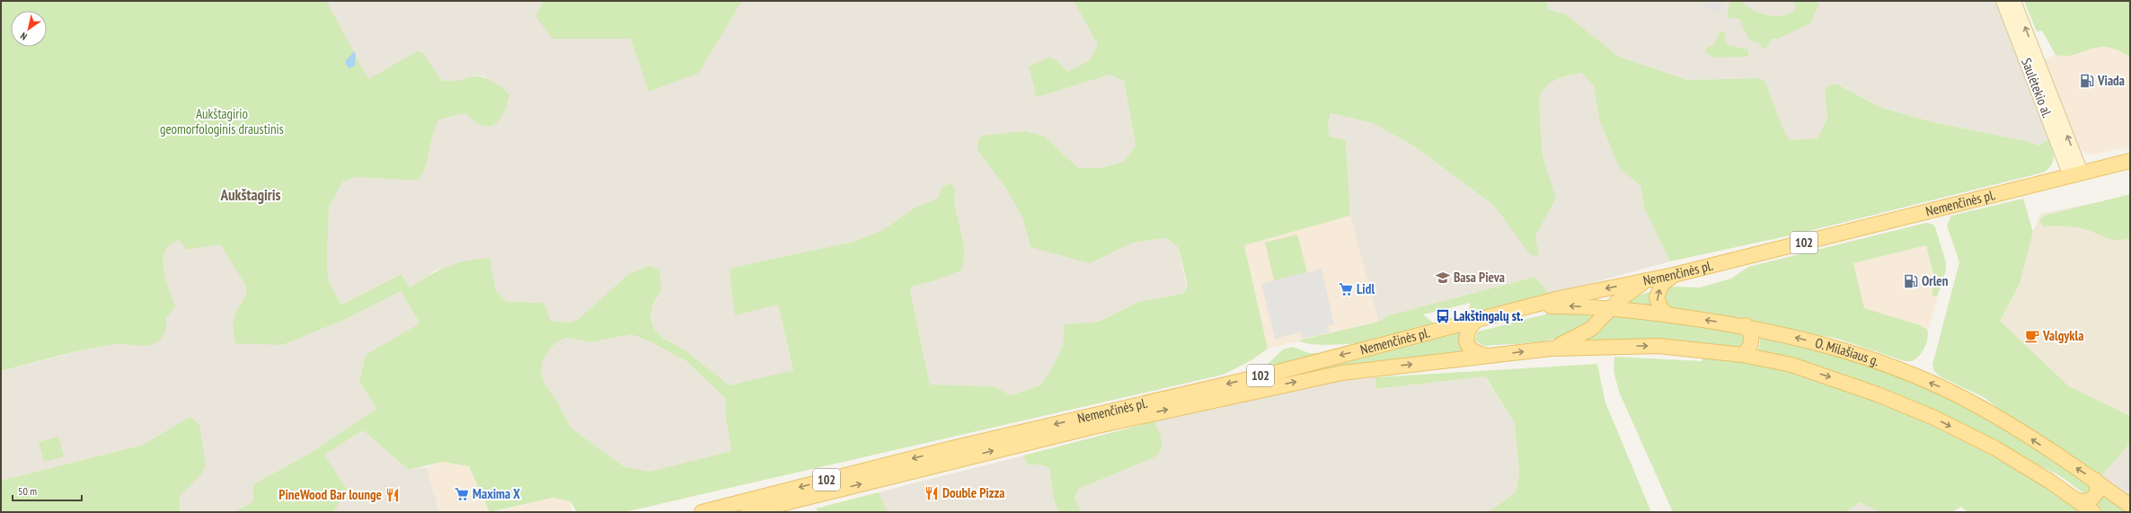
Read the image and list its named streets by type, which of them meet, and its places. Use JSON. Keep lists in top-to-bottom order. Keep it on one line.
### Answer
{"streets":{"main road":["Saulėtekio al.","Nemenčinės pl.","102","O. Milašiaus g."]},"crossings":[["Saulėtekio al.","Nemenčinės pl."],["Nemenčinės pl.","102"],["Nemenčinės pl.","O. Milašiaus g."],["102","O. Milašiaus g."]],"districts":["Aukštagiris"],"parks":["Aukštagirio geomorfologinis draustinis"],"places":{"fuel station":["Viada","Orlen"],"school or university":["Basa Pieva"],"supermarket":["Lidl","Maxima X"],"bus stop":["Lakštingalų st."],"cafe":["Valgykla"],"restaurant":["Double Pizza","PineWood Bar lounge"]},"scale_bar":"50 m","north":"bottom left"}
